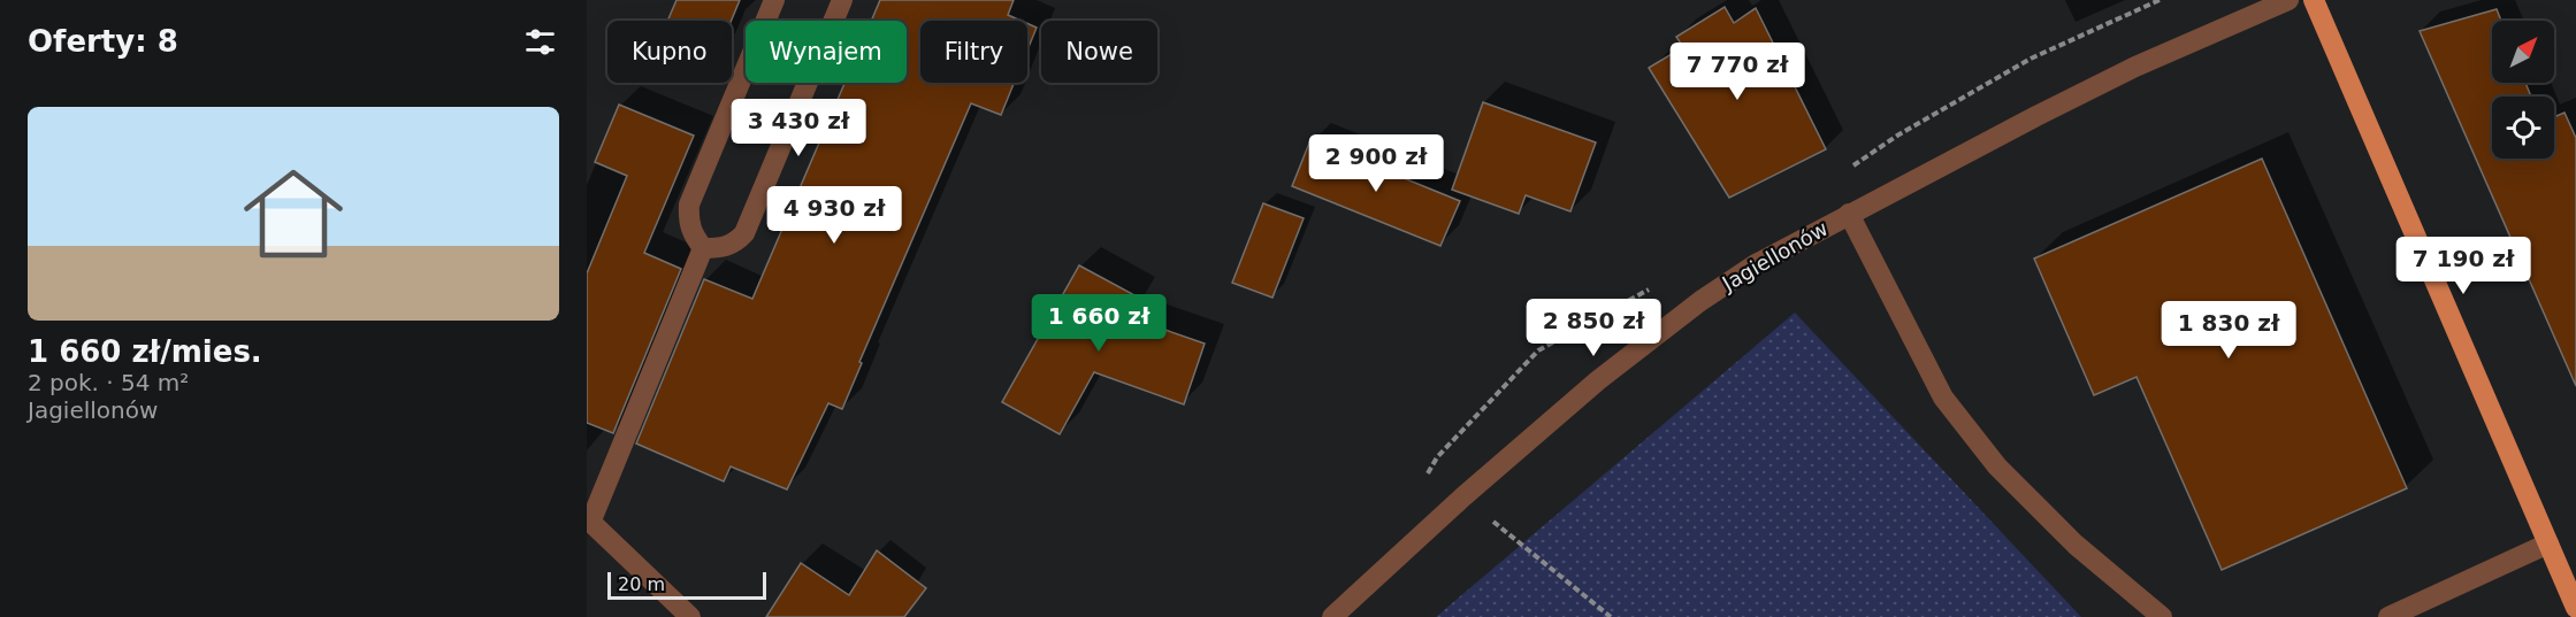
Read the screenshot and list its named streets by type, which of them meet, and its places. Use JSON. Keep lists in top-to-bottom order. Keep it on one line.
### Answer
{"streets":{"street":["Jagiellonów"]},"scale_bar":"20 m","north":"top right","page":{"heading":"Oferty: 8","chip":["Kupno","Wynajem","Filtry","Nowe"],"price":["7 770 zł","3 430 zł","2 900 zł","4 930 zł","7 190 zł","1 660 zł","2 850 zł","1 830 zł"],"list":[{"name":"1 660 zł/mies.","note":"2 pok. · 54 m² · Jagiellonów"}],"scale":"20 m"}}
